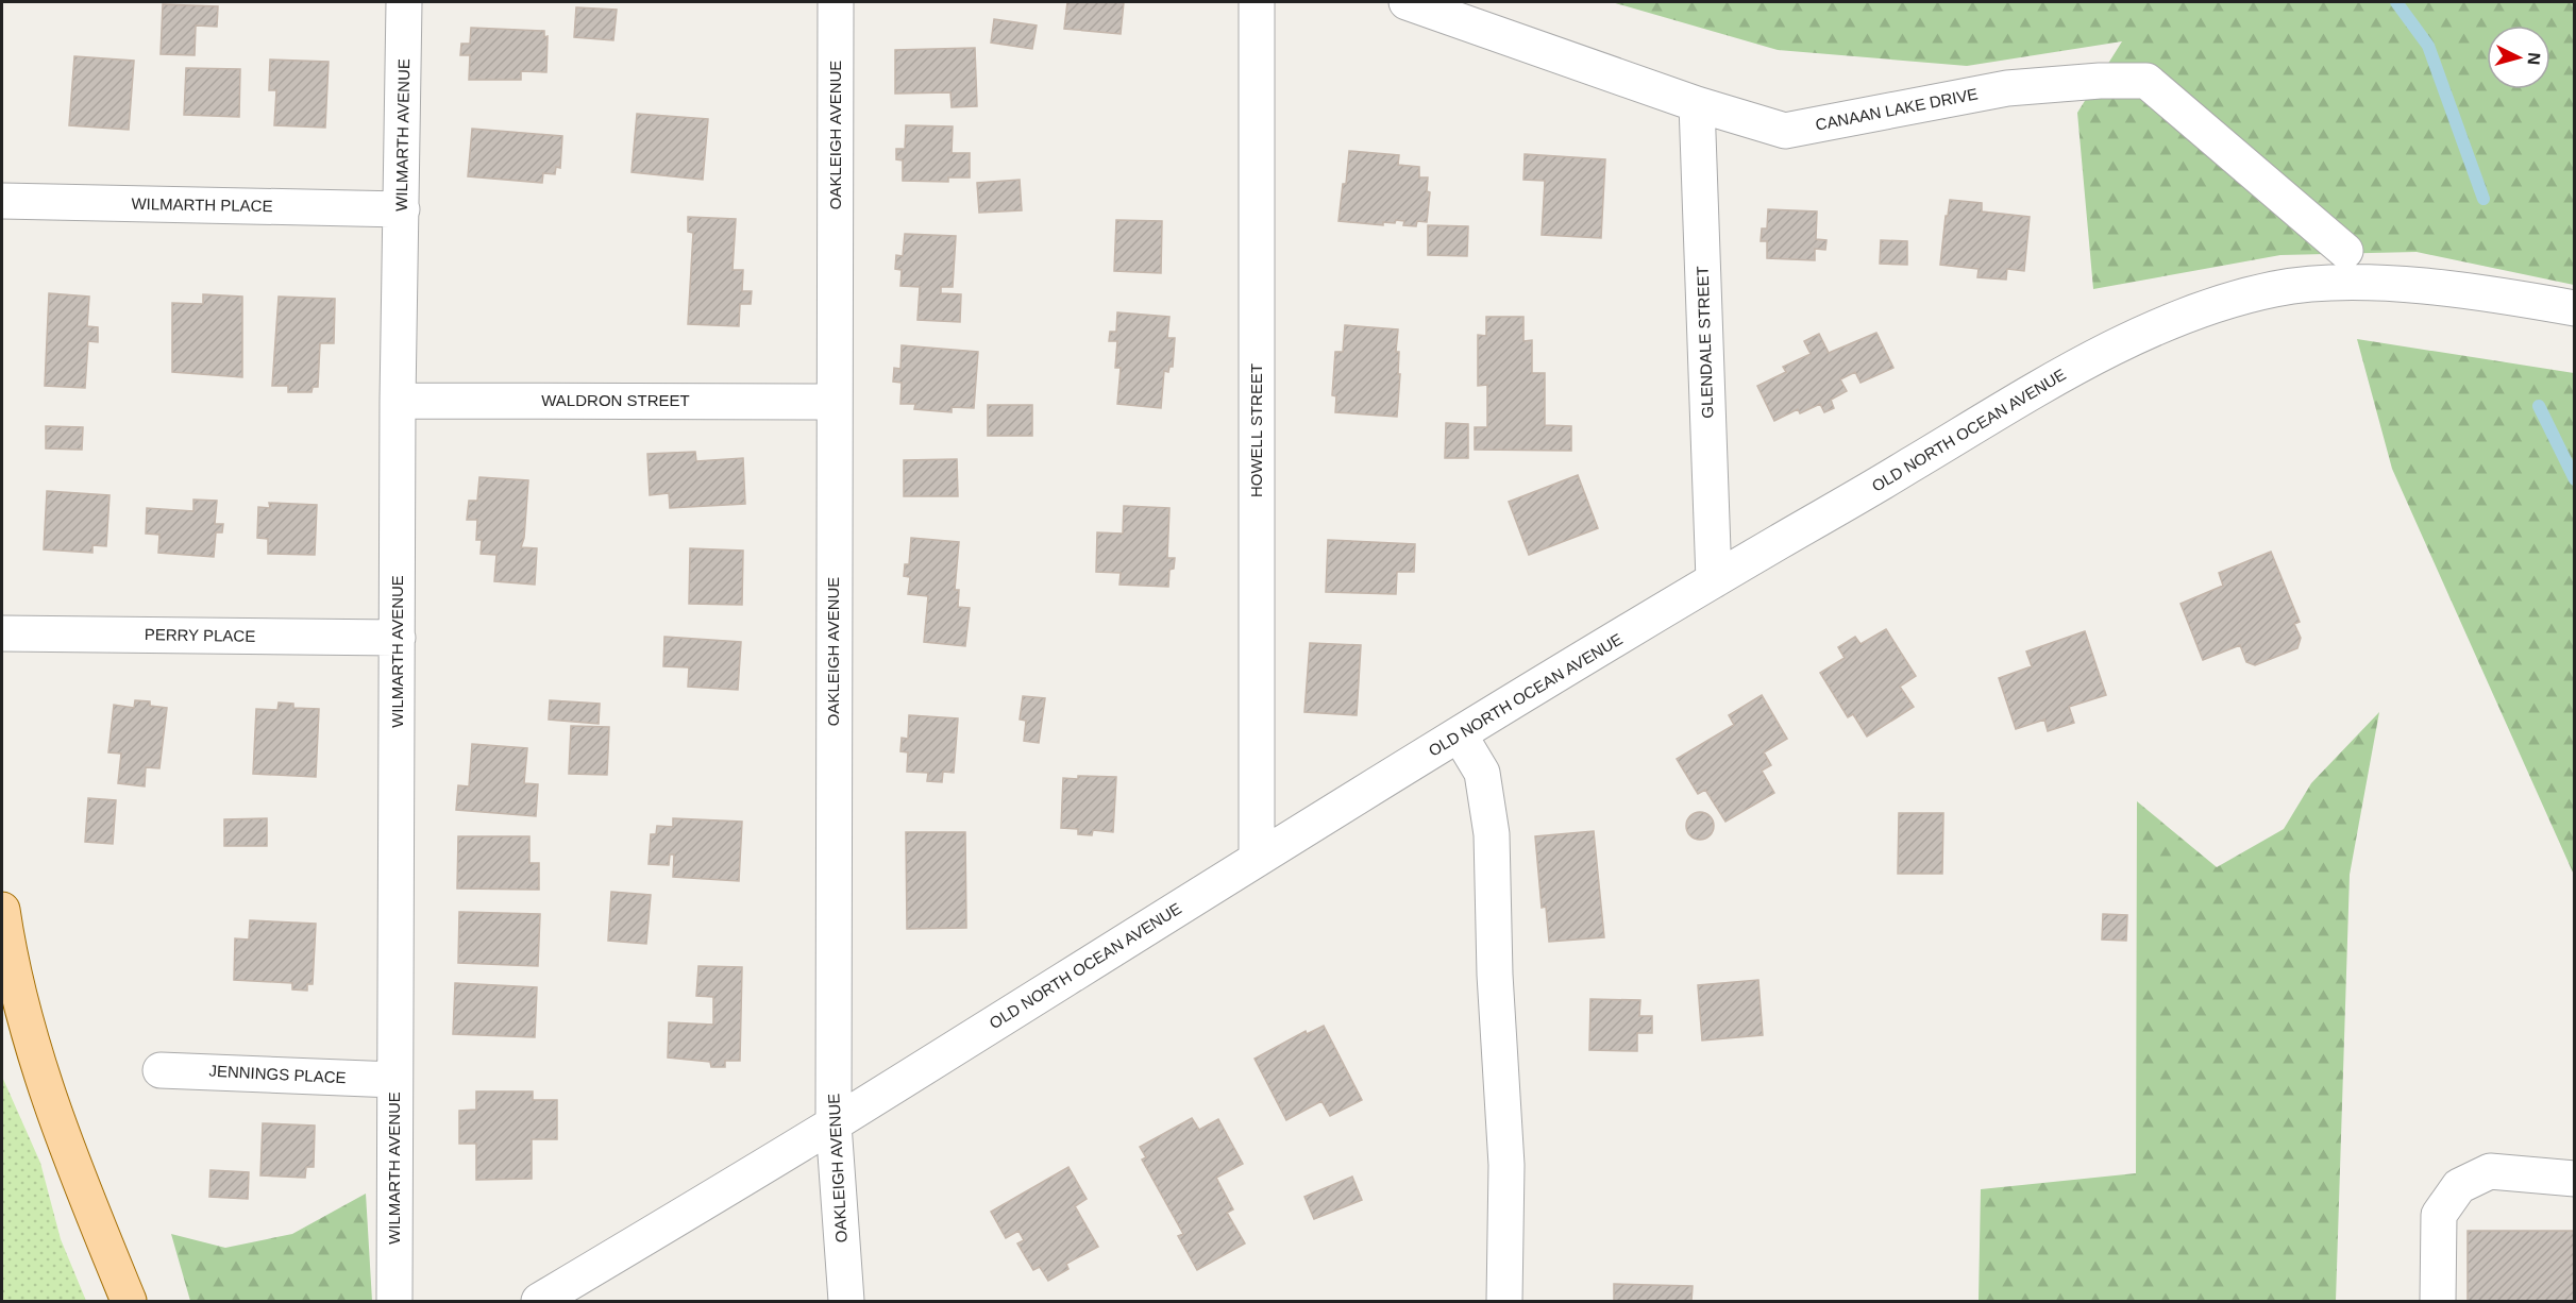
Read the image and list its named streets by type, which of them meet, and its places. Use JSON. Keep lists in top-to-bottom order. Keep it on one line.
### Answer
{"streets":{"street":["CANAAN LAKE DRIVE","WILMARTH AVENUE","OAKLEIGH AVENUE","WILMARTH PLACE","GLENDALE STREET","WALDRON STREET","HOWELL STREET","OLD NORTH OCEAN AVENUE","PERRY PLACE","JENNINGS PLACE"]},"crossings":[["CANAAN LAKE DRIVE","GLENDALE STREET"],["WILMARTH AVENUE","WILMARTH PLACE"],["WILMARTH AVENUE","WALDRON STREET"],["WILMARTH AVENUE","PERRY PLACE"],["WILMARTH AVENUE","JENNINGS PLACE"],["OAKLEIGH AVENUE","WALDRON STREET"],["OAKLEIGH AVENUE","OLD NORTH OCEAN AVENUE"],["GLENDALE STREET","OLD NORTH OCEAN AVENUE"],["HOWELL STREET","OLD NORTH OCEAN AVENUE"]],"north":"right"}
